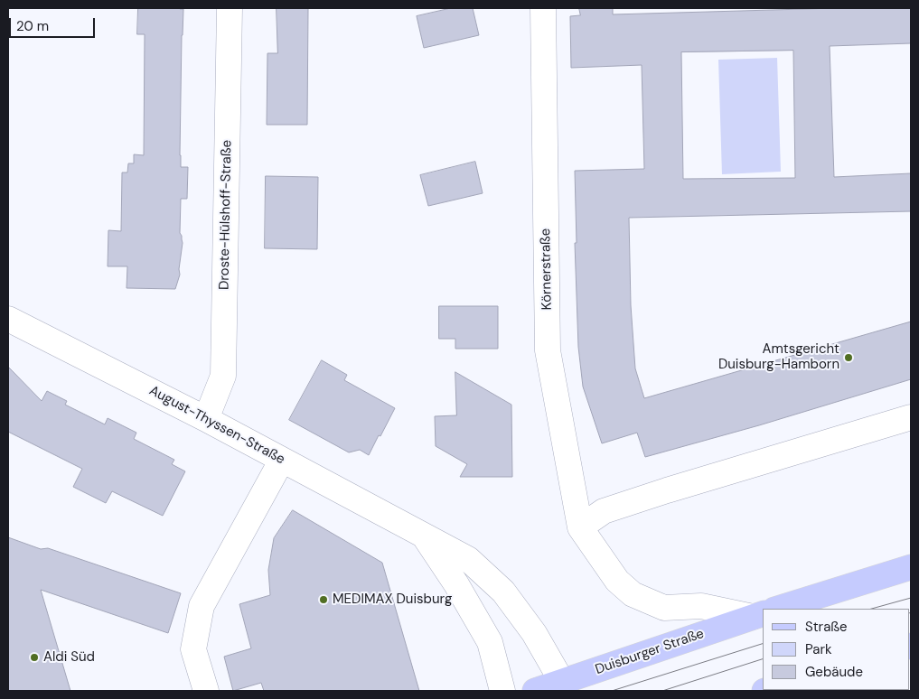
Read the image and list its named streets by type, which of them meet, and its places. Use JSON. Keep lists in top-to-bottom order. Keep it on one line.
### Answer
{"streets":{"main road":["Duisburger Straße"],"street":["Droste-Hülshoff-Straße","Körnerstraße","August-Thyssen-Straße"]},"crossings":[["Droste-Hülshoff-Straße","August-Thyssen-Straße"],["August-Thyssen-Straße","Duisburger Straße"]],"places":["Amtsgericht Duisburg-Hamborn","MEDIMAX Duisburg","Aldi Süd"],"legend":["Straße","Park","Gebäude"],"scale_bar":"20 m"}
